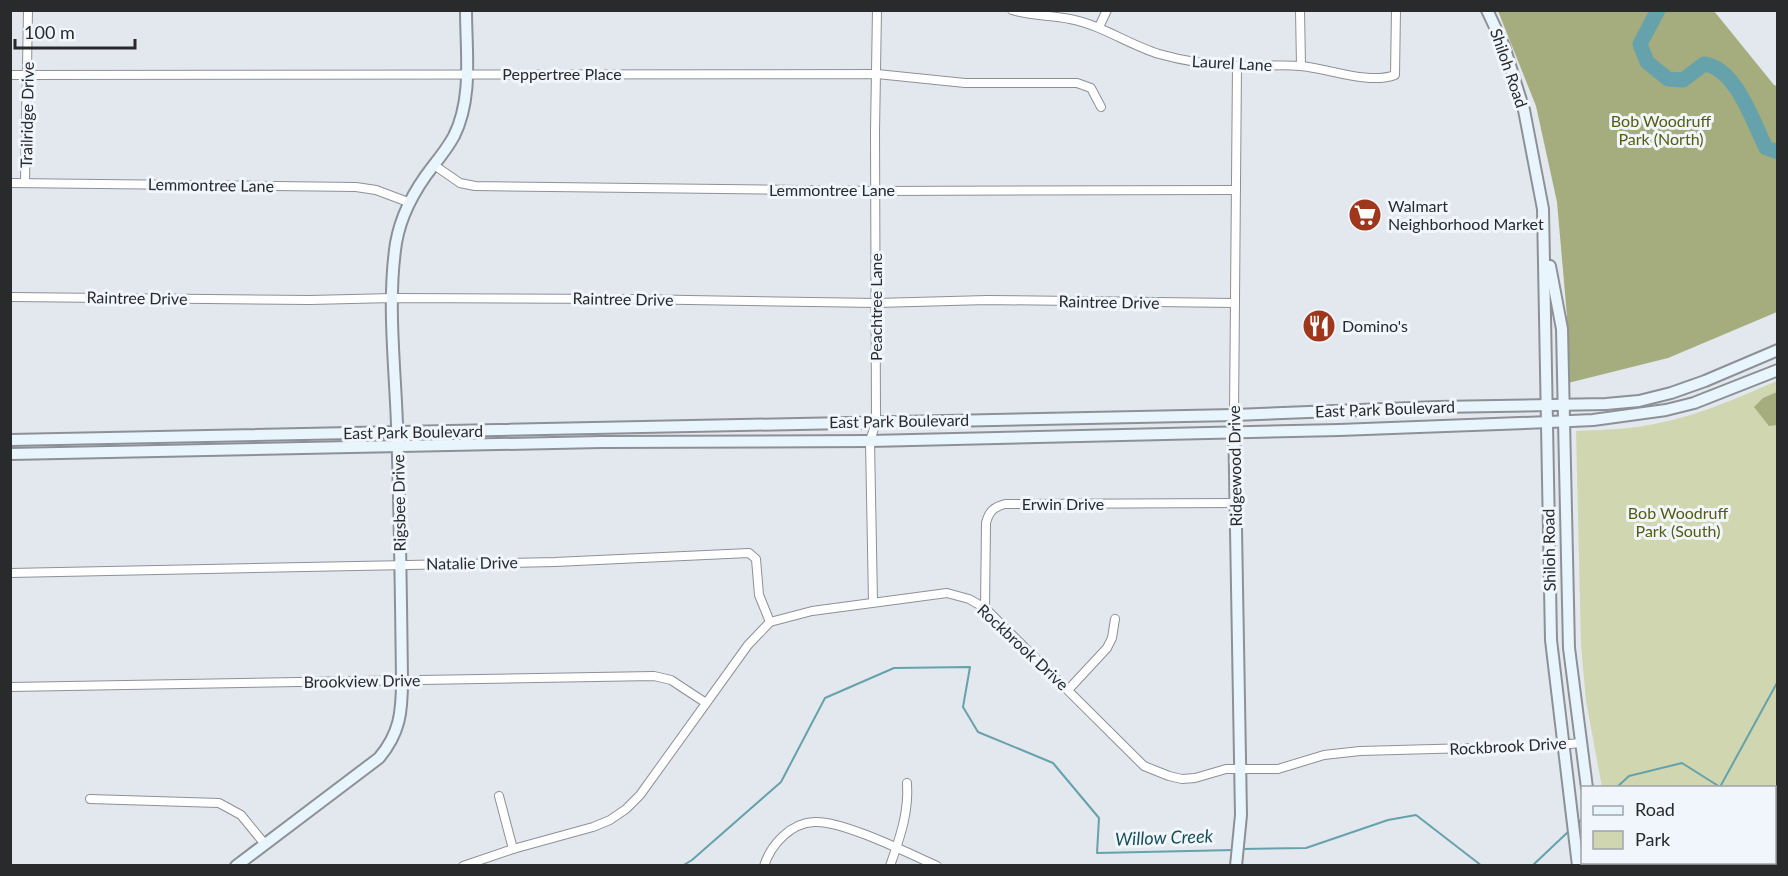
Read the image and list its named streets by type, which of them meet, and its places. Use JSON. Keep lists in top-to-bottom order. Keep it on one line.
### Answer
{"streets":{"main road":["Shiloh Road","East Park Boulevard","Ridgewood Drive","Rigsbee Drive"],"street":["Laurel Lane","Peppertree Place","Trailridge Drive","Lemmontree Lane","Raintree Drive","Peachtree Lane","Erwin Drive","Natalie Drive","Rockbrook Drive","Brookview Drive"]},"crossings":[["Laurel Lane","Ridgewood Drive"],["Shiloh Road","East Park Boulevard"],["Shiloh Road","Rockbrook Drive"],["Peppertree Place","Trailridge Drive"],["Peppertree Place","Peachtree Lane"],["Peppertree Place","Rigsbee Drive"],["Trailridge Drive","Lemmontree Lane"],["Lemmontree Lane","Peachtree Lane"],["Lemmontree Lane","Ridgewood Drive"],["Lemmontree Lane","Rigsbee Drive"],["Raintree Drive","Peachtree Lane"],["Raintree Drive","Ridgewood Drive"],["Raintree Drive","Rigsbee Drive"],["Peachtree Lane","East Park Boulevard"],["Peachtree Lane","Rockbrook Drive"],["East Park Boulevard","Ridgewood Drive"],["East Park Boulevard","Rigsbee Drive"],["Ridgewood Drive","Erwin Drive"],["Ridgewood Drive","Rockbrook Drive"],["Rigsbee Drive","Natalie Drive"],["Rigsbee Drive","Brookview Drive"],["Erwin Drive","Rockbrook Drive"],["Natalie Drive","Rockbrook Drive"]],"water":["Willow Creek"],"parks":["Bob Woodruff Park (North)","Bob Woodruff Park (South)"],"places":{"supermarket":["Walmart Neighborhood Market"],"restaurant":["Domino's"]},"legend":["Road","Park"],"scale_bar":"100 m"}
